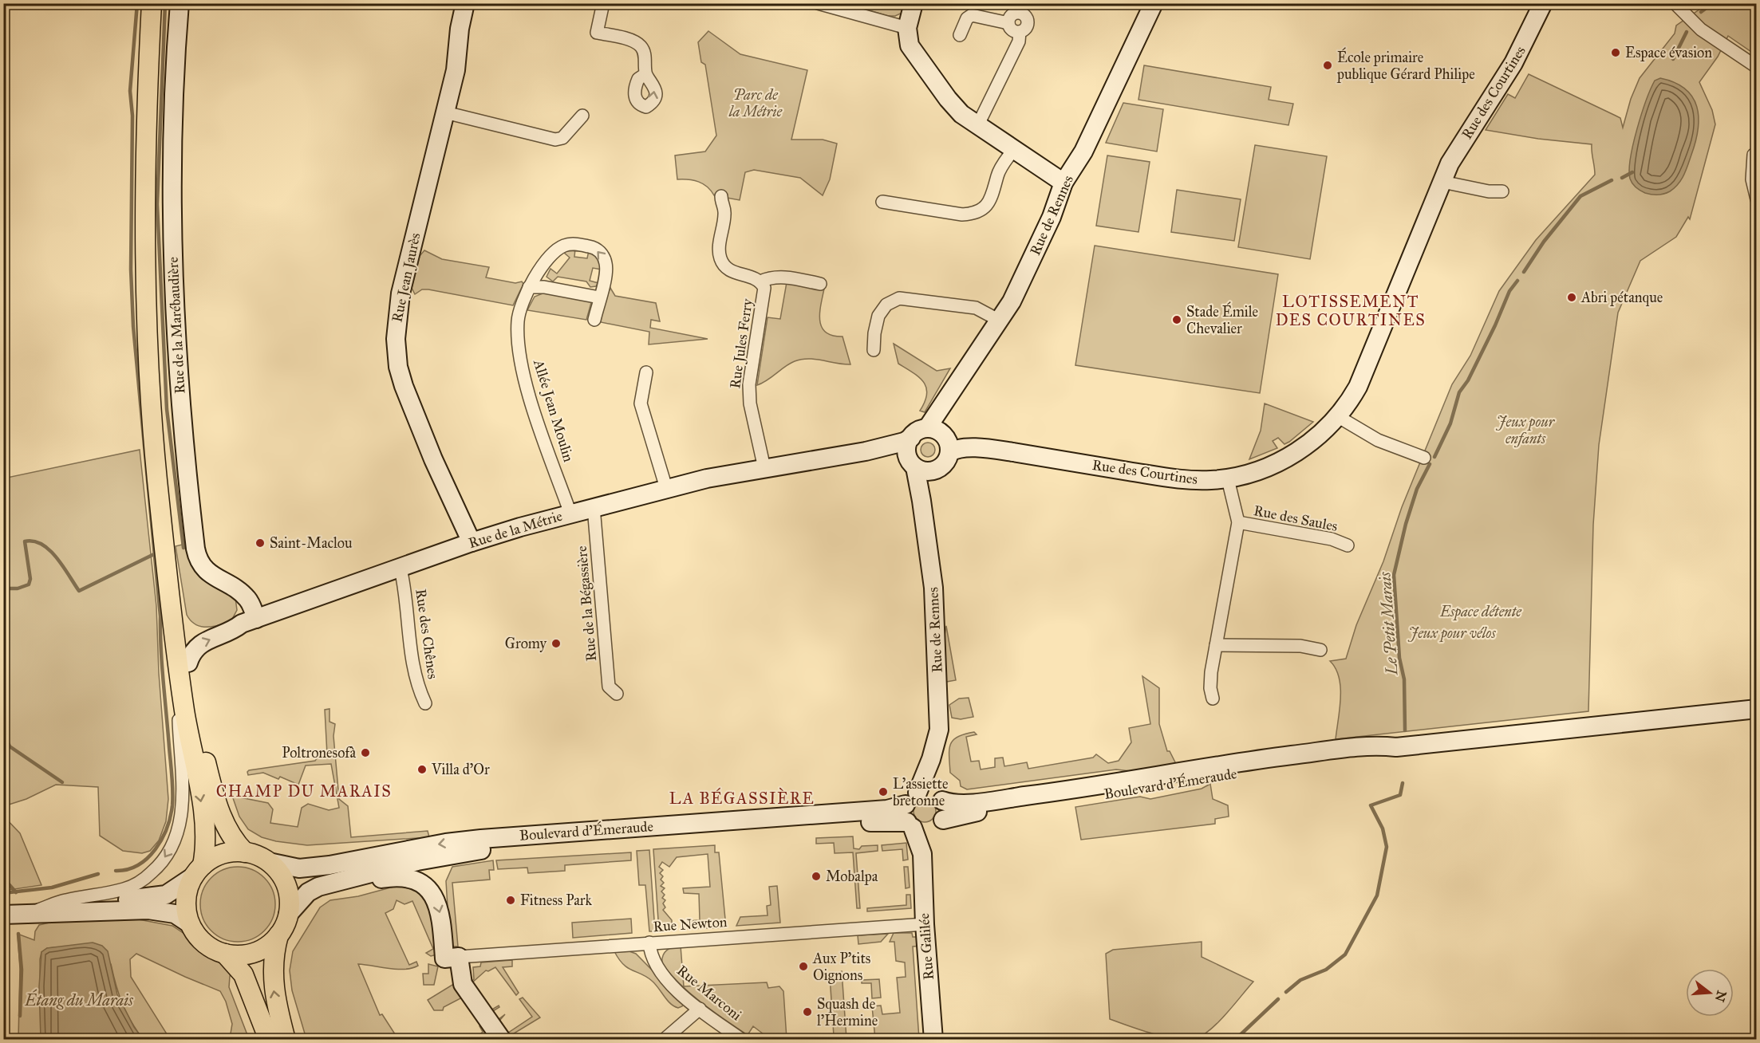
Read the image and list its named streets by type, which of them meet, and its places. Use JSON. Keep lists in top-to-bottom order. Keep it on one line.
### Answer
{"streets":{"street":["Rue des Courtines","Rue de Rennes","Rue Jean Jaurès","Rue de la Marébaudière","Rue Jules Ferry","Allée Jean Moulin","Rue des Saules","Rue de la Métrie","Rue de la Bégassière","Rue des Chênes","Boulevard d'Émeraude","Rue Newton","Rue Galilée","Rue Marconi"]},"crossings":[["Rue des Courtines","Rue de Rennes"],["Rue des Courtines","Rue de la Métrie"],["Rue de Rennes","Rue de la Métrie"],["Rue de Rennes","Boulevard d'Émeraude"],["Rue de Rennes","Rue Galilée"],["Rue Jean Jaurès","Rue de la Métrie"],["Rue de la Marébaudière","Rue de la Métrie"],["Rue Jules Ferry","Rue de la Métrie"],["Allée Jean Moulin","Rue de la Métrie"],["Rue de la Métrie","Rue de la Bégassière"],["Rue de la Métrie","Rue des Chênes"],["Boulevard d'Émeraude","Rue Galilée"],["Rue Newton","Rue Galilée"],["Rue Newton","Rue Marconi"]],"districts":["LOTISSEMENT DES COURTINES","CHAMP DU MARAIS","LA BÉGASSIÈRE"],"water":["Le Petit Marais","Étang du Marais"],"parks":["Parc de la Métrie","Jeux pour enfants","Espace détente","Jeux pour vélos"],"places":["Espace évasion","École primaire publique Gérard Philipe","Abri pétanque","Stade Émile Chevalier","Saint-Maclou","Gromy","Poltronesofà","Villa d'Or","L'assiette bretonne","Mobalpa","Fitness Park","Aux P'tits Oignons","Squash de l'Hermine"],"north":"right"}
